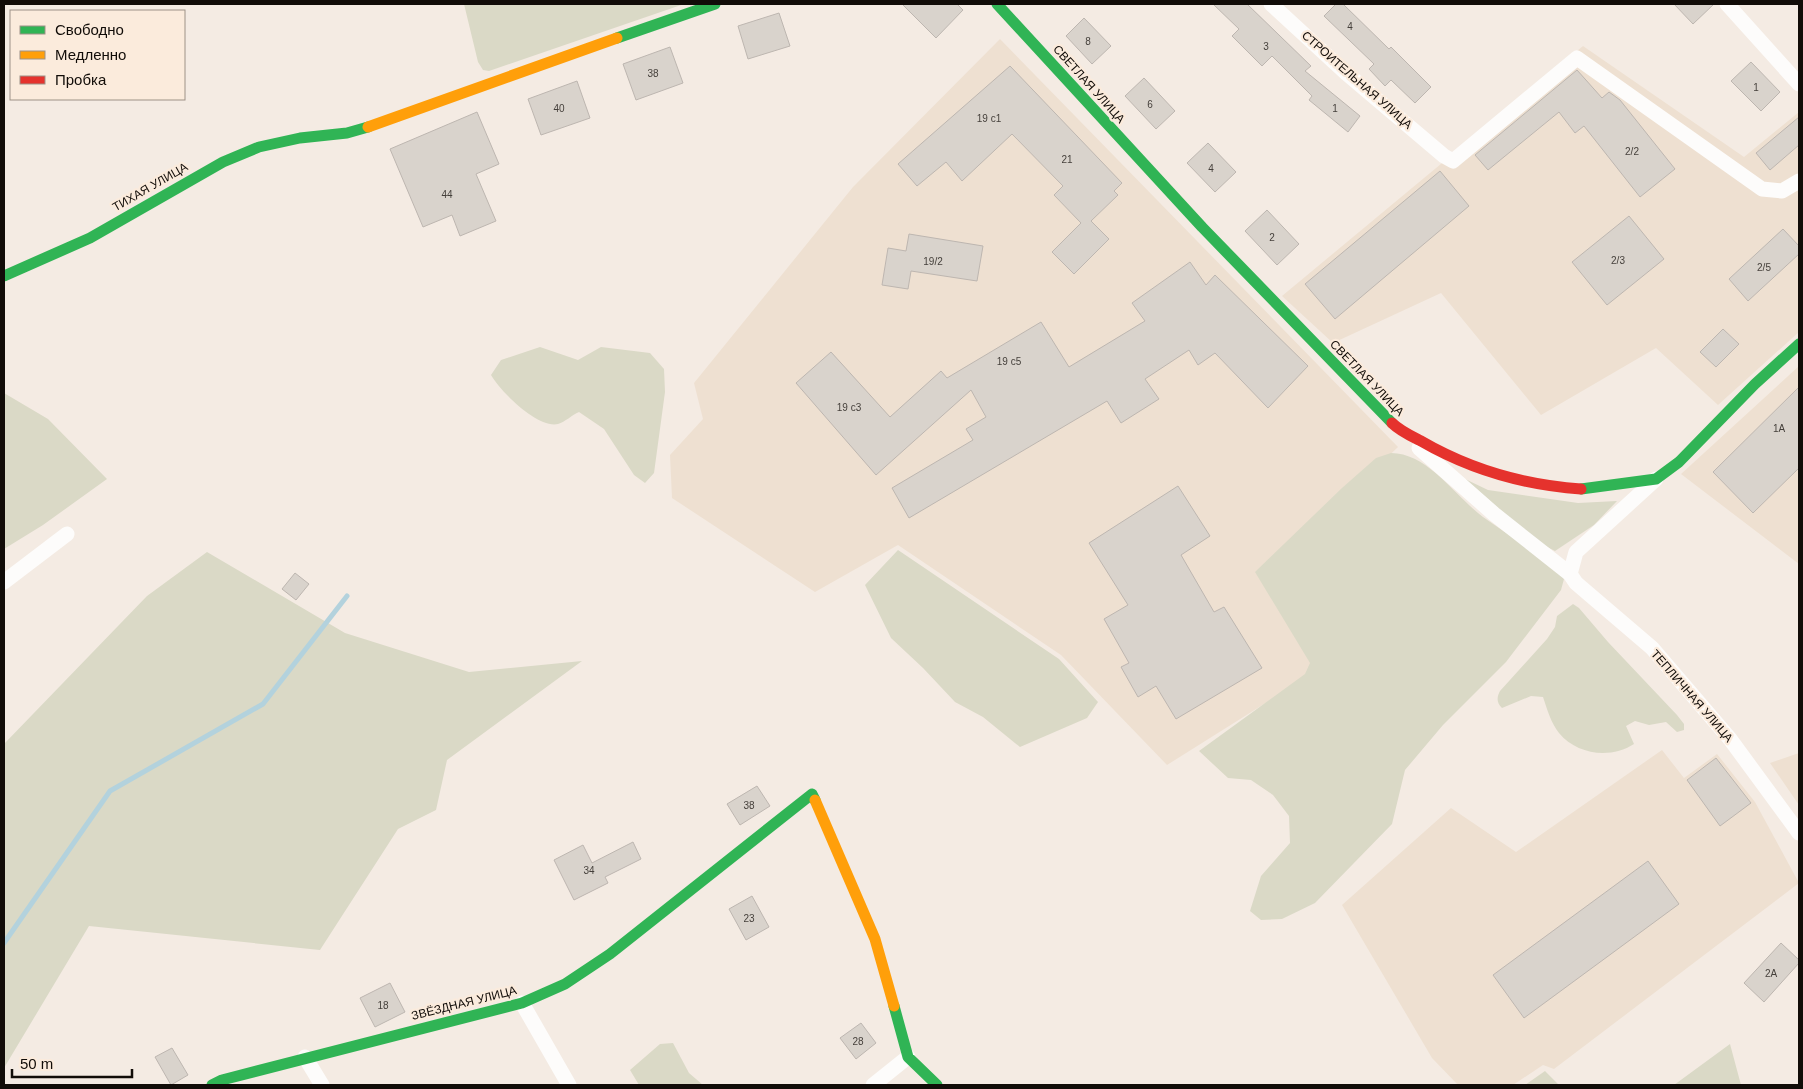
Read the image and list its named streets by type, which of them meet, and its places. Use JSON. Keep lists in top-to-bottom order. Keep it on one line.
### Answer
{"streets":{"street":["СТРОИТЕЛЬНАЯ УЛИЦА","СВЕТЛАЯ УЛИЦА","ТИХАЯ УЛИЦА","ТЕПЛИЧНАЯ УЛИЦА","ЗВЁЗДНАЯ УЛИЦА"]},"crossings":[["СВЕТЛАЯ УЛИЦА","ТЕПЛИЧНАЯ УЛИЦА"]],"house_numbers":["4","8","3","38","1","6","40","1","19 с1","2/2","21","4","44","2","2/3","19/2","2/5","19 с5","19 с3","1А","38","34","23","2А","18","28"],"legend":["Свободно","Медленно","Пробка"],"scale_bar":"50 m"}
